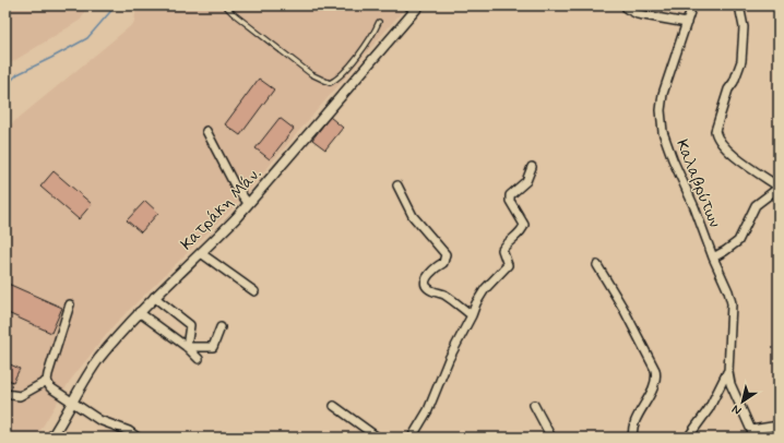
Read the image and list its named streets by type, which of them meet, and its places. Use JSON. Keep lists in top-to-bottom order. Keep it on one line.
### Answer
{"streets":{"street":["Καλαβρύτων","Κατράκη Μάν."]},"north":"bottom left"}
